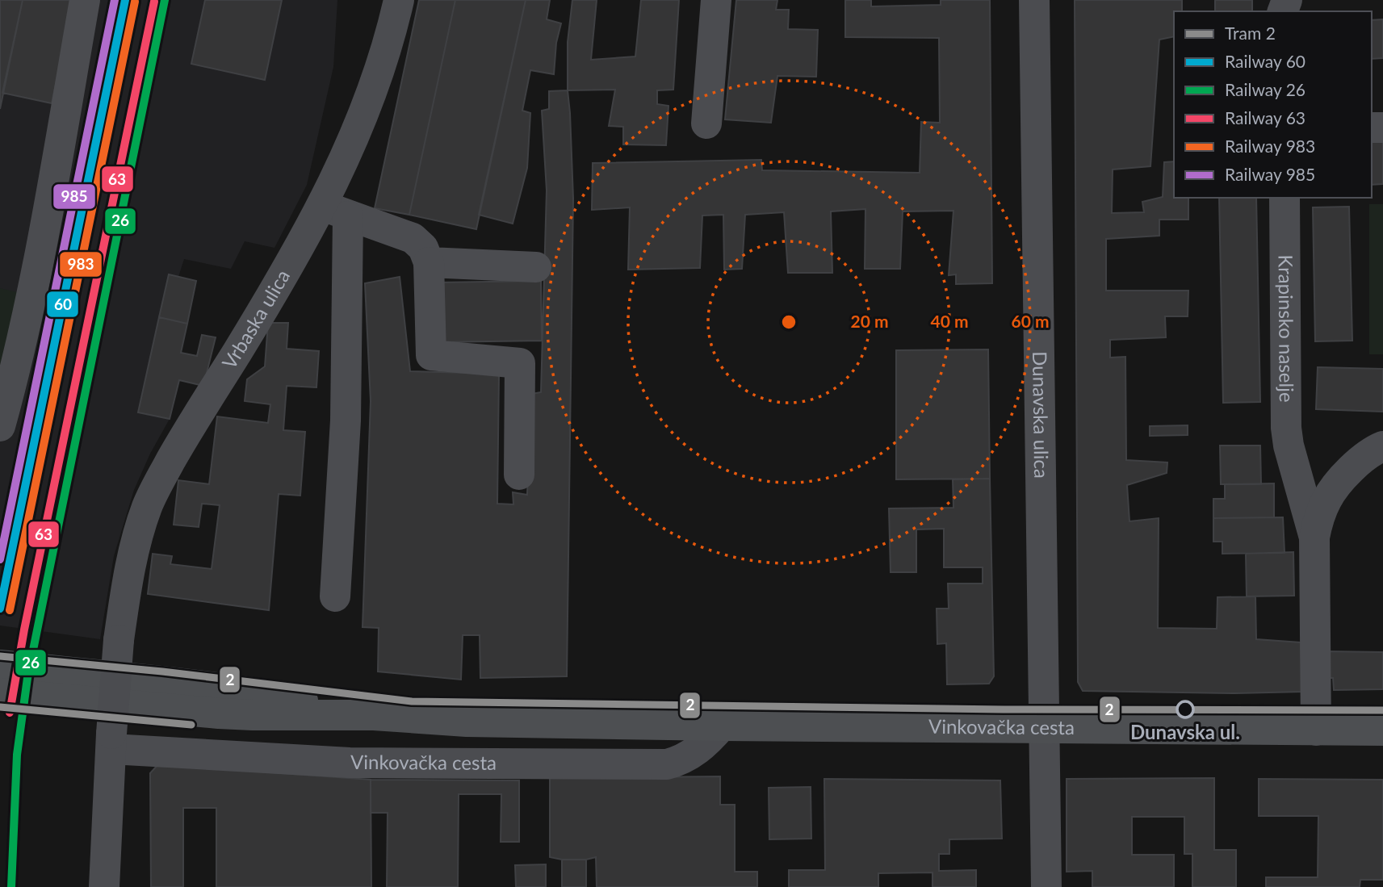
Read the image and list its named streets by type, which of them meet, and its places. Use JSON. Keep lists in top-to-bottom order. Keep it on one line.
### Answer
{"streets":{"main road":["Vinkovačka cesta"],"street":["Vrbaska ulica","Krapinsko naselje","Dunavska ulica"]},"crossings":[["Vrbaska ulica","Vinkovačka cesta"],["Krapinsko naselje","Vinkovačka cesta"],["Dunavska ulica","Vinkovačka cesta"]],"places":["Dunavska ul."],"lines":["rail line 60","rail line 26","rail line 985","rail line 63","rail line 983","tram line 2"],"legend":["Tram 2","Railway 60","Railway 26","Railway 63","Railway 983","Railway 985"],"rings":["20 m","40 m","60 m"]}
